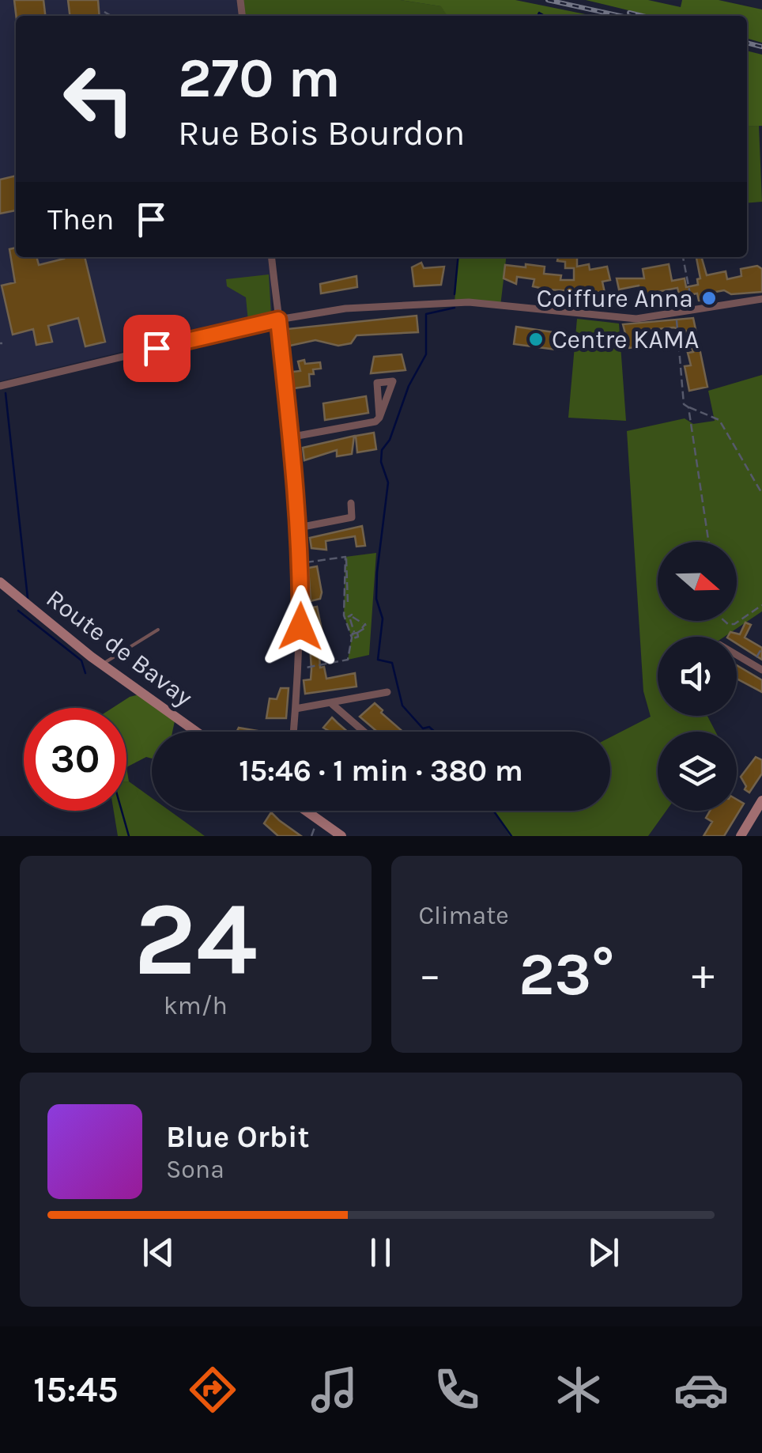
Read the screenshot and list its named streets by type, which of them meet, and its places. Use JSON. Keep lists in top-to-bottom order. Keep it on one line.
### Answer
{"streets":{"main road":["Route de Bavay"]},"places":["Coiffure Anna","Centre KAMA"],"north":"right","page":{"turn":["270 m","Rue Bois Bourdon"],"then":"Then","limit":"30","trip":"15:46 · 1 min · 380 m","tile":[["24","km/h"],"Climate"],"heat":["−","23°","+"],"song":["Blue Orbit","Sona"],"tabs":"15:45"}}
